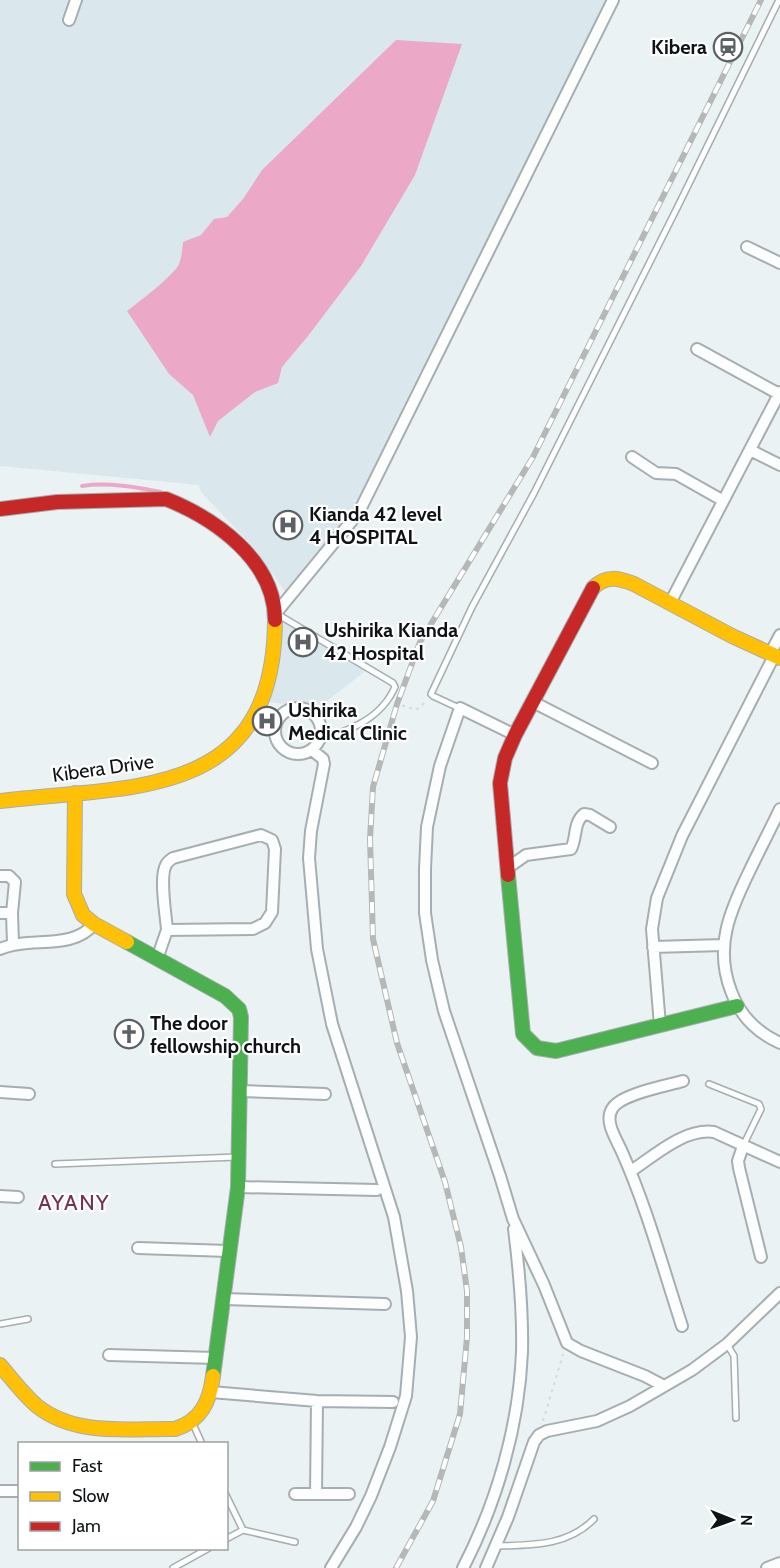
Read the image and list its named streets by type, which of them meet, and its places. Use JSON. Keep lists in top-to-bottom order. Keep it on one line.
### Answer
{"streets":{"street":["Kibera Drive"]},"districts":["AYANY"],"places":{"station":["Kibera"],"hospital":["Kianda 42 level 4 HOSPITAL","Ushirika Kianda 42 Hospital","Ushirika Medical Clinic"],"church":["The door fellowship church"]},"legend":["Fast","Slow","Jam"],"north":"right"}
